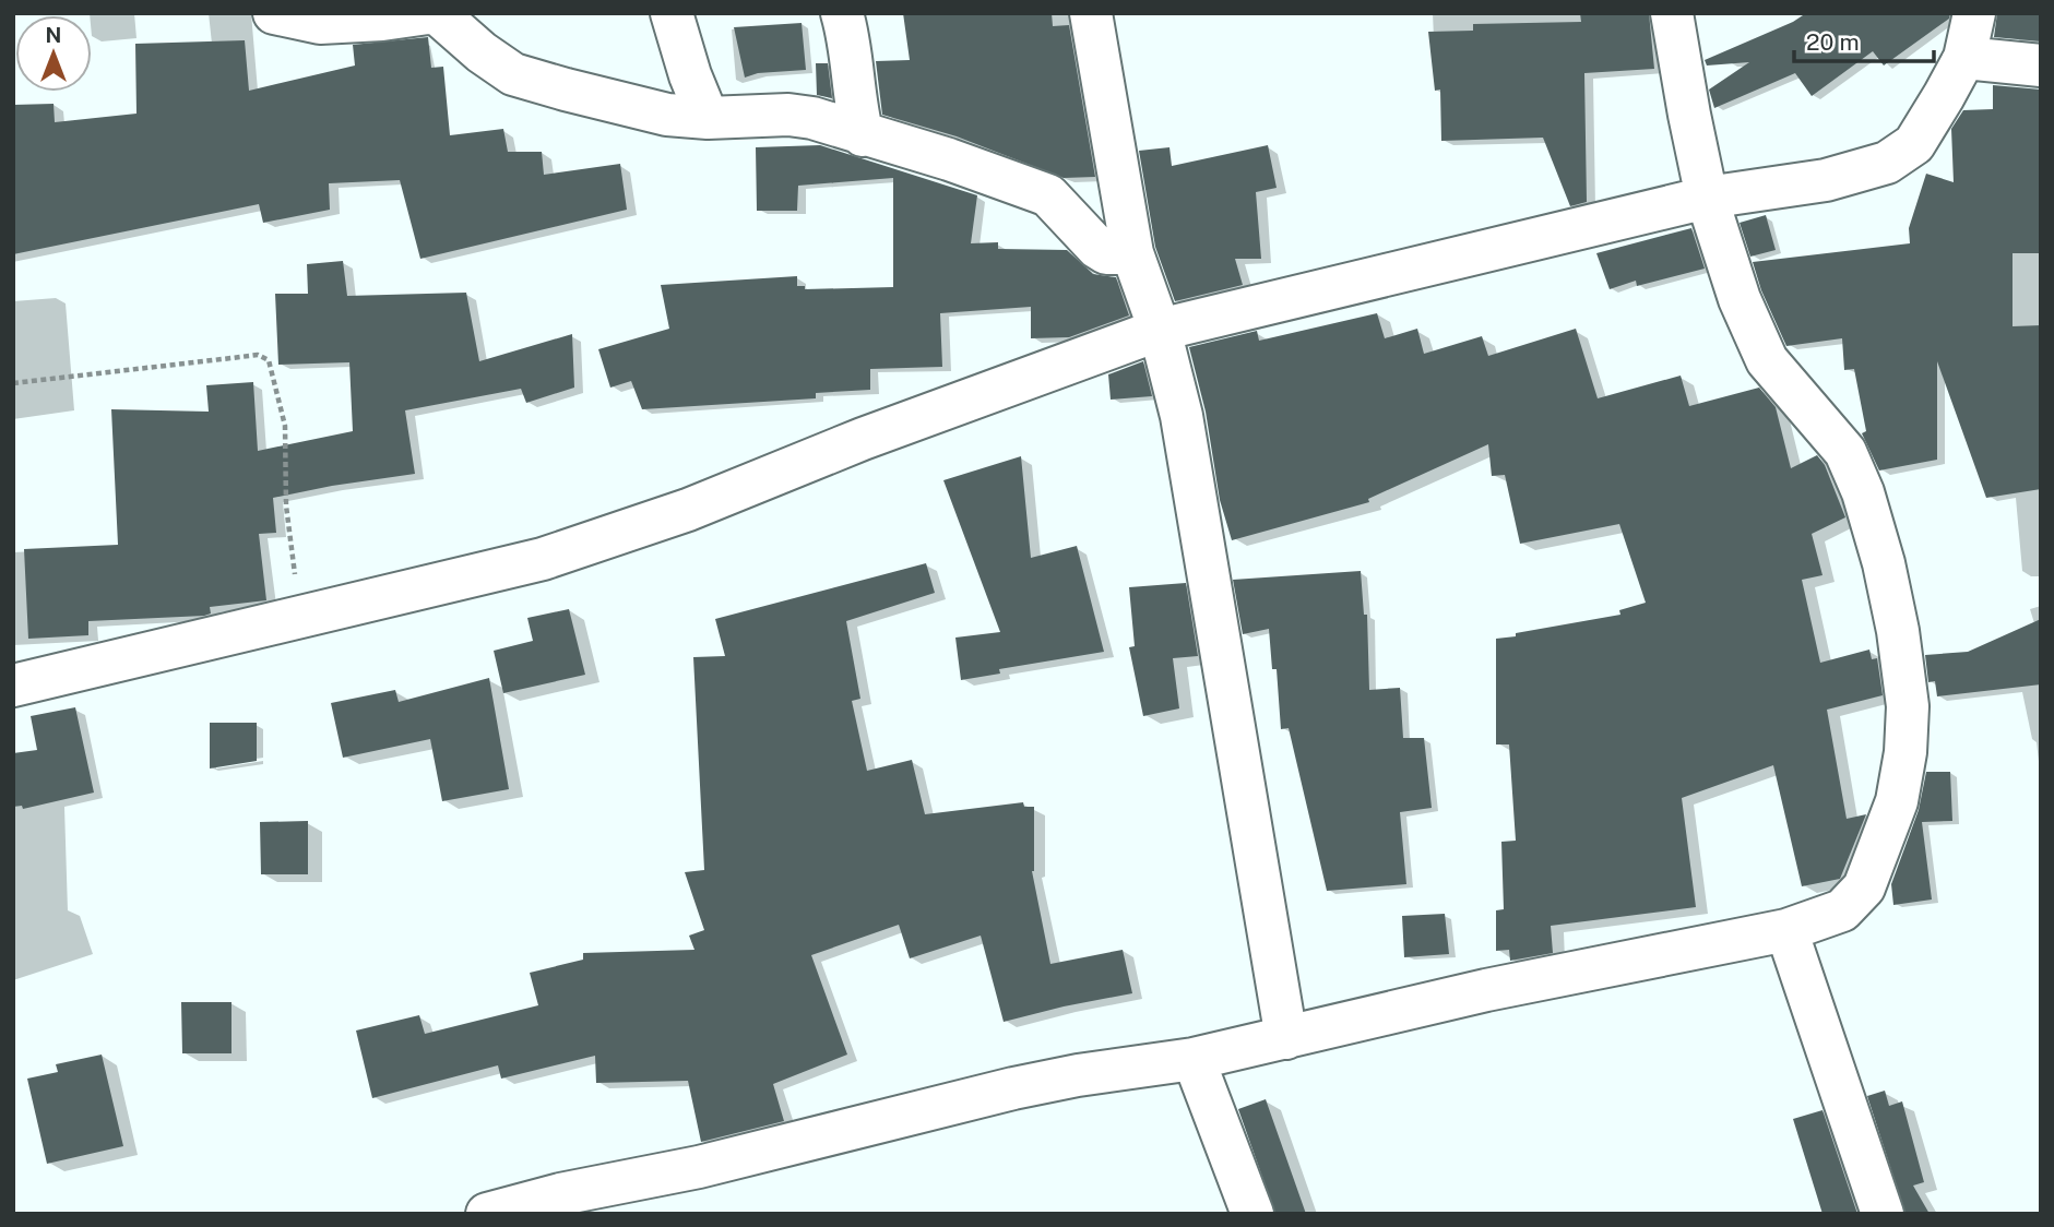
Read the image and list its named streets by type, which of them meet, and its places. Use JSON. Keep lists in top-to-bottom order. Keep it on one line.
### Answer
{"scale_bar":"20 m","north":"top"}
